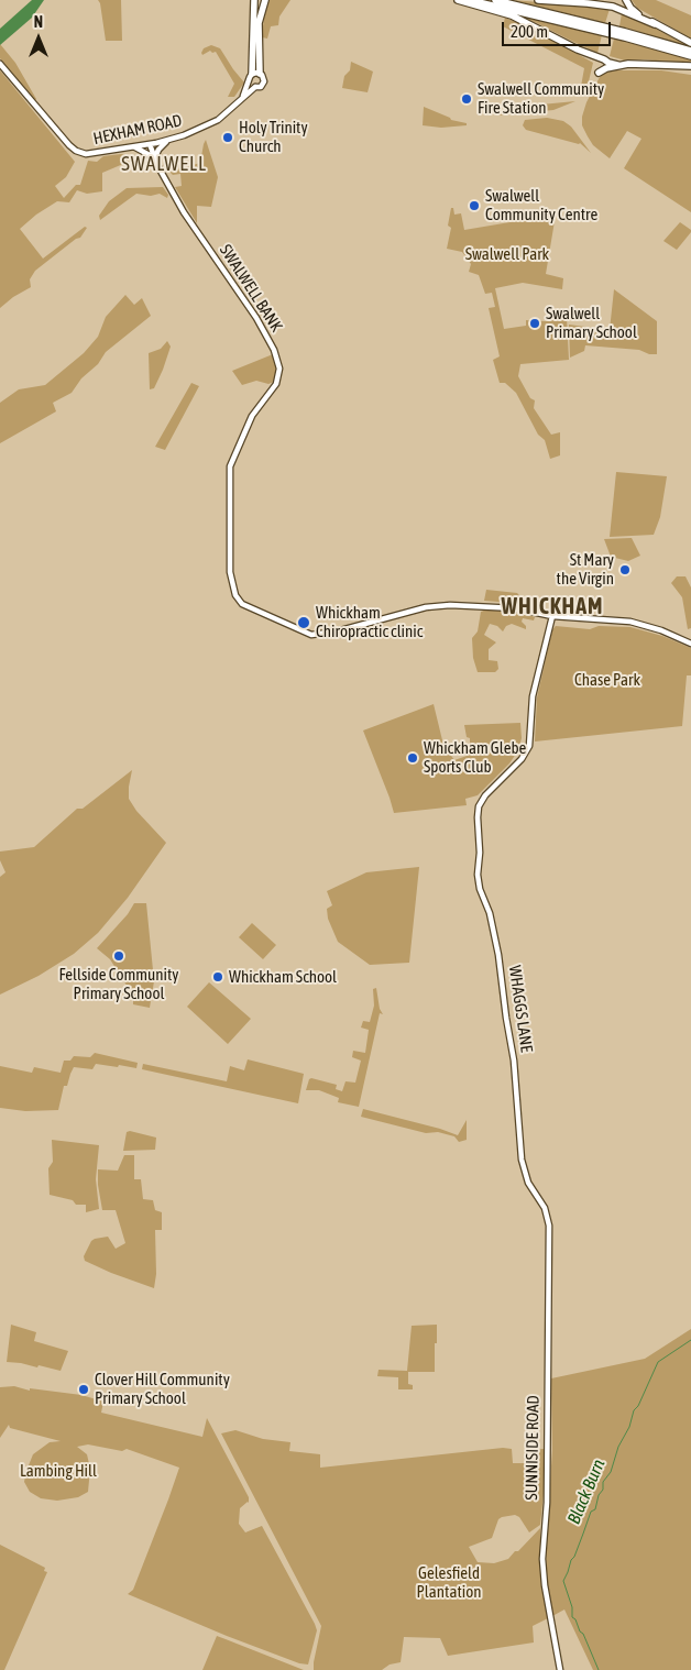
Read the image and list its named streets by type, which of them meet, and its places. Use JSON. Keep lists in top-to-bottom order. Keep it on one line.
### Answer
{"streets":{"main road":["HEXHAM ROAD","SWALWELL BANK","WHAGGS LANE","SUNNISIDE ROAD"]},"crossings":[["HEXHAM ROAD","SWALWELL BANK"],["SWALWELL BANK","WHAGGS LANE"],["WHAGGS LANE","SUNNISIDE ROAD"]],"districts":["SWALWELL","WHICKHAM"],"water":["Black Burn"],"parks":["Swalwell Park","Chase Park","Lambing Hill","Gelesfield Plantation"],"places":["Swalwell Community Fire Station","Holy Trinity Church","Swalwell Community Centre","Swalwell Primary School","St Mary the Virgin","Whickham Chiropractic clinic","Whickham Glebe Sports Club","Fellside Community Primary School","Whickham School","Clover Hill Community Primary School"],"scale_bar":"200 m","north":"top"}
